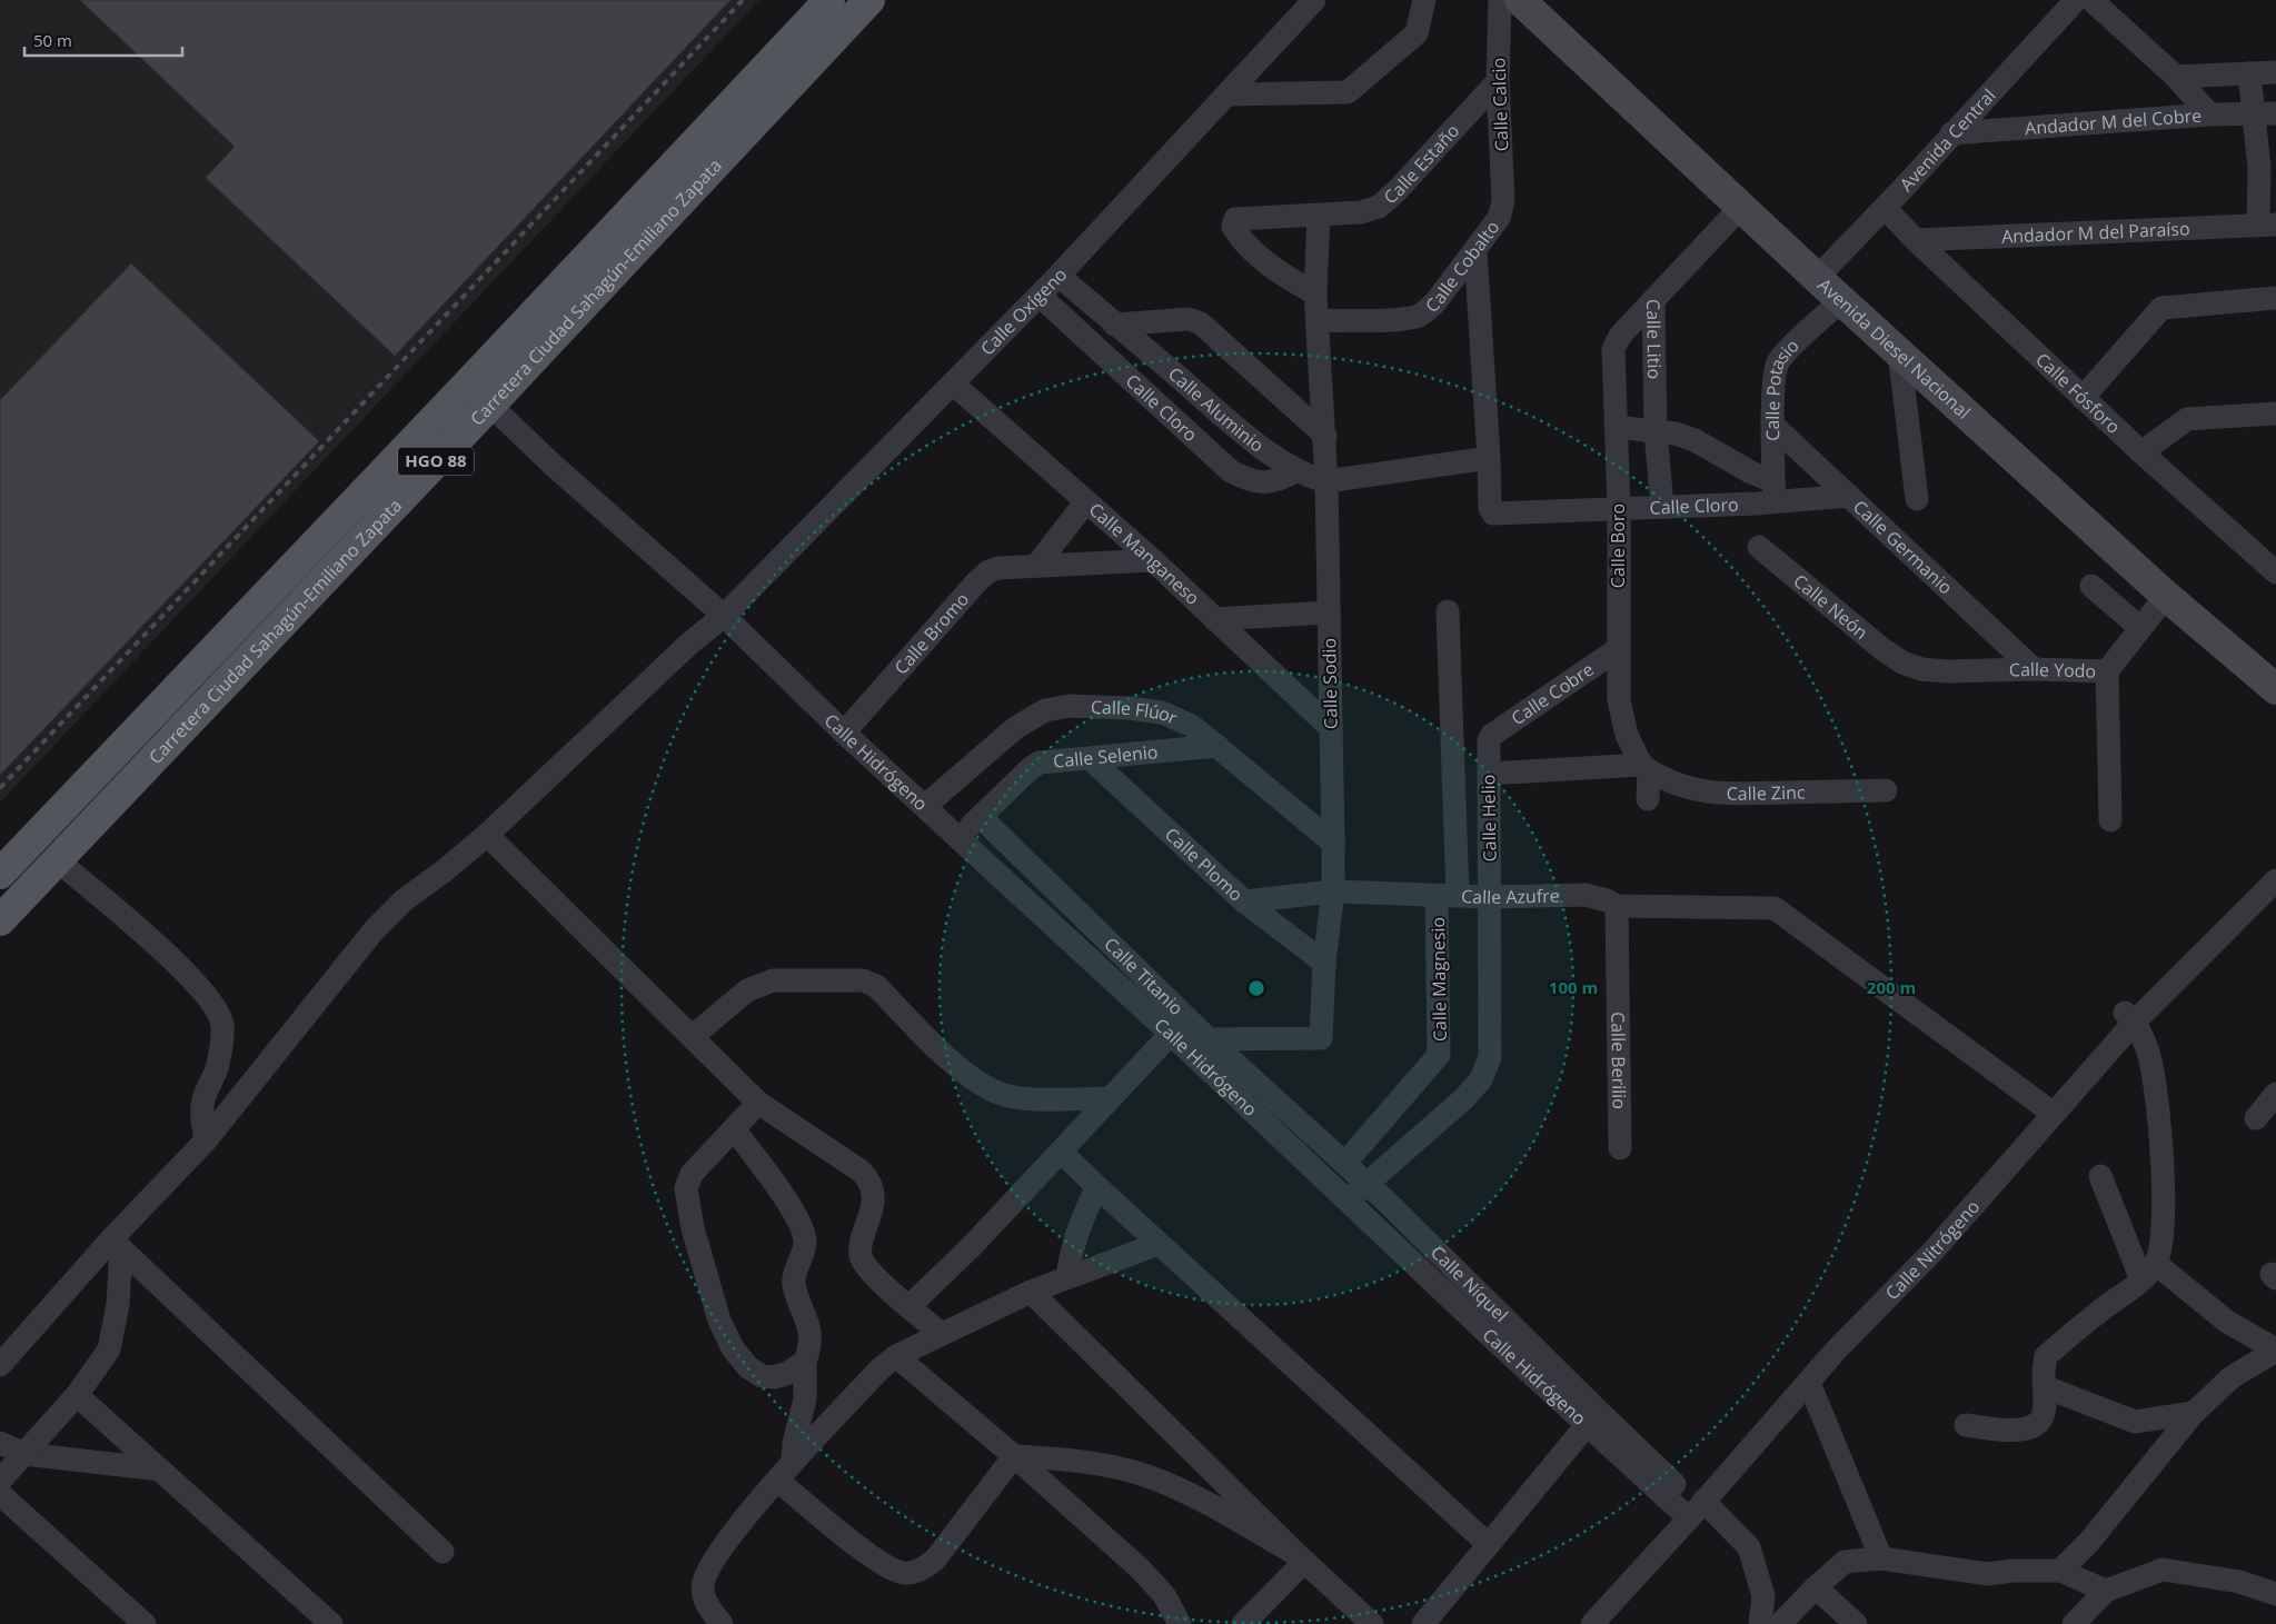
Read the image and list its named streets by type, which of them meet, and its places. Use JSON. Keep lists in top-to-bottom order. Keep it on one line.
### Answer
{"streets":{"main road":["Carretera Ciudad Sahagún-Emiliano Zapata","HGO 88"],"street":["Calle Calcio","Andador M del Cobre","Avenida Central","Calle Estaño","Andador M del Paraíso","Calle Cobalto","Calle Oxígeno","Calle Litio","Avenida Diesel Nacional","Calle Potasio","Calle Fósforo","Calle Cloro","Calle Aluminio","Calle Boro","Calle Germanio","Calle Manganeso","Calle Neón","Calle Bromo","Calle Yodo","Calle Sodio","Calle Cobre","Calle Flúor","Calle Selenio","Calle Hidrógeno","Calle Zinc","Calle Helio","Calle Plomo","Calle Azufre","Calle Titanio","Calle Magnesio","Calle Berilio","Calle Nitrógeno","Calle Níquel"]},"crossings":[["Calle Calcio","Calle Estaño"],["Calle Calcio","Calle Cobalto"],["Andador M del Cobre","Avenida Central"],["Avenida Central","Avenida Diesel Nacional"],["Avenida Central","Calle Fósforo"],["Calle Estaño","Calle Sodio"],["Andador M del Paraíso","Calle Fósforo"],["Calle Cobalto","Calle Cloro"],["Calle Cobalto","Calle Sodio"],["Carretera Ciudad Sahagún-Emiliano Zapata","Calle Hidrógeno"],["Calle Oxígeno","Calle Cloro"],["Calle Oxígeno","Calle Aluminio"],["Calle Oxígeno","Calle Manganeso"],["Calle Oxígeno","Calle Hidrógeno"],["Calle Litio","Avenida Diesel Nacional"],["Calle Litio","Calle Cloro"],["Calle Litio","Calle Boro"],["Avenida Diesel Nacional","Calle Potasio"],["Avenida Diesel Nacional","Calle Yodo"],["Calle Potasio","Calle Cloro"],["Calle Potasio","Calle Germanio"],["Calle Cloro","Calle Aluminio"],["Calle Cloro","Calle Boro"],["Calle Cloro","Calle Germanio"],["Calle Aluminio","Calle Sodio"],["Calle Boro","Calle Cobre"],["Calle Boro","Calle Zinc"],["Calle Germanio","Calle Yodo"],["Calle Manganeso","Calle Bromo"],["Calle Manganeso","Calle Sodio"],["Calle Neón","Calle Yodo"],["Calle Bromo","Calle Hidrógeno"],["Calle Sodio","Calle Flúor"],["Calle Sodio","Calle Plomo"],["Calle Sodio","Calle Azufre"],["Calle Sodio","Calle Titanio"],["Calle Cobre","Calle Helio"],["Calle Flúor","Calle Selenio"],["Calle Flúor","Calle Hidrógeno"],["Calle Selenio","Calle Hidrógeno"],["Calle Selenio","Calle Plomo"],["Calle Selenio","Calle Titanio"],["Calle Hidrógeno","Calle Nitrógeno"],["Calle Hidrógeno","Calle Níquel"],["Calle Helio","Calle Azufre"],["Calle Plomo","Calle Azufre"],["Calle Azufre","Calle Magnesio"],["Calle Azufre","Calle Berilio"],["Calle Azufre","Calle Nitrógeno"],["Calle Titanio","Calle Magnesio"],["Calle Titanio","Calle Níquel"],["Calle Nitrógeno","Calle Níquel"]],"scale_bar":"50 m","rings":["100 m","200 m"]}
